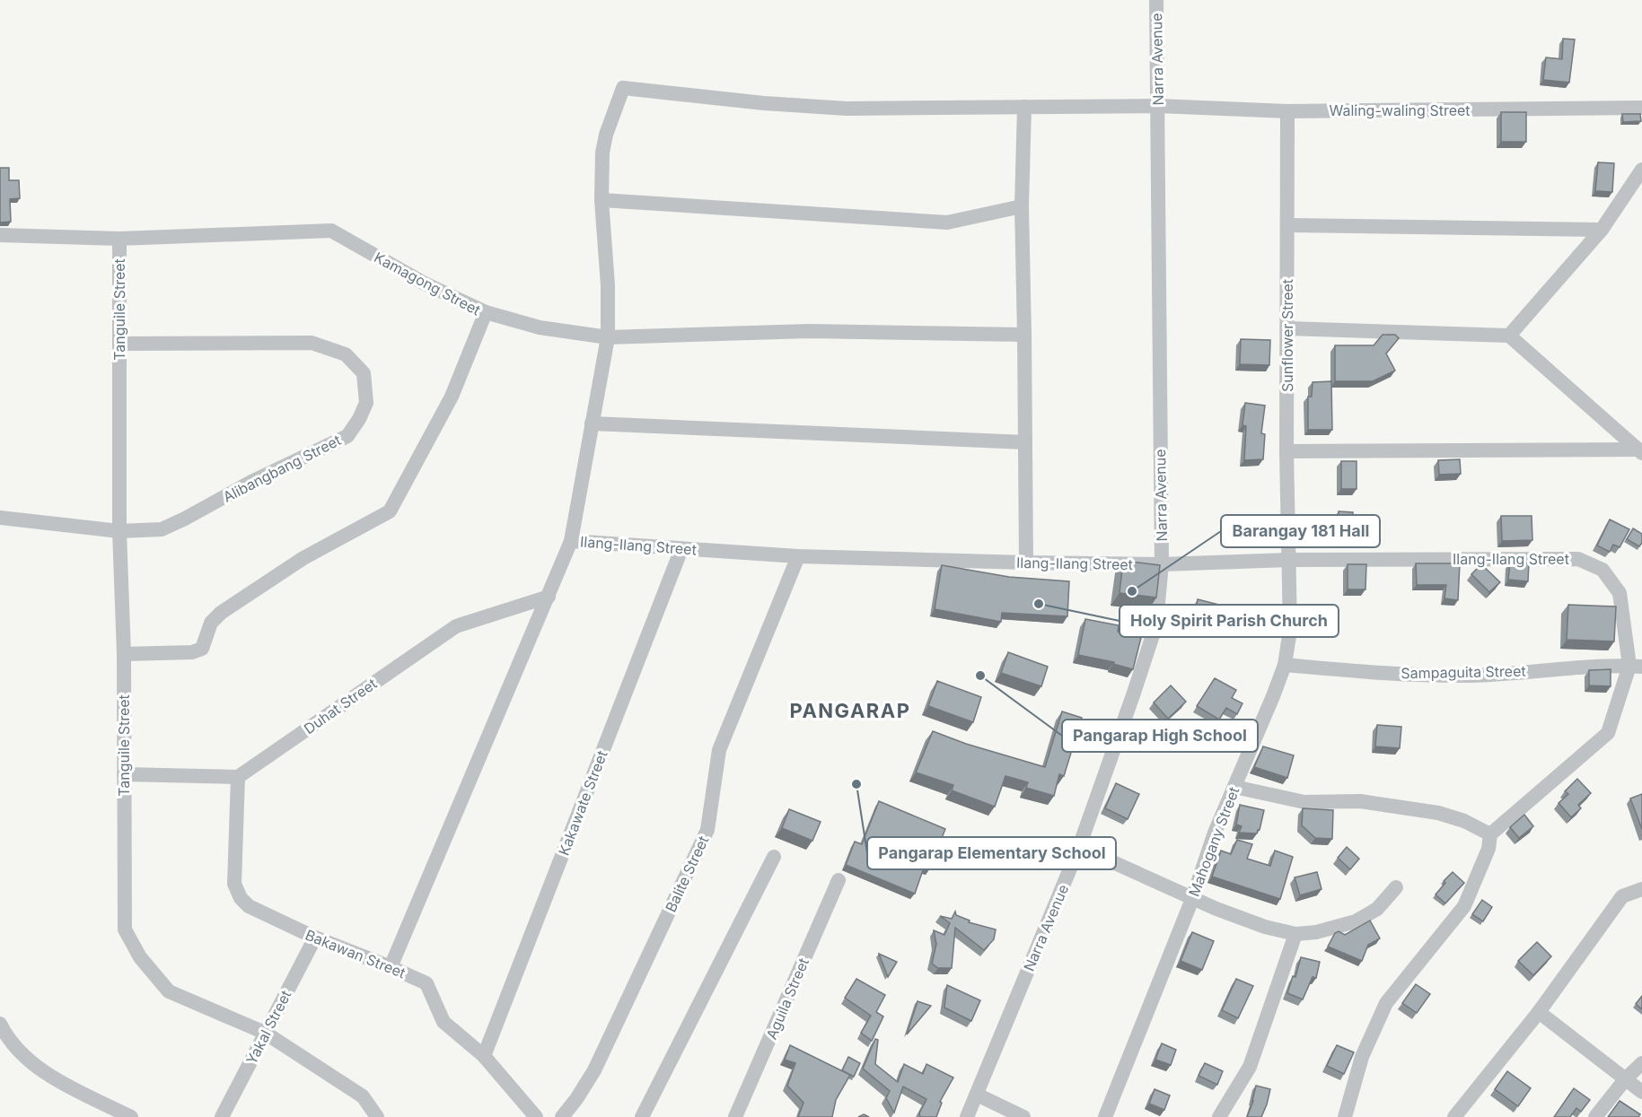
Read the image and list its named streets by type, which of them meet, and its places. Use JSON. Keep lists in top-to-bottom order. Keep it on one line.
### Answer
{"streets":{"street":["Narra Avenue","Waling-waling Street","Kamagong Street","Tanguile Street","Sunflower Street","Alibangbang Street","Ilang-Ilang Street","Sampaguita Street","Duhat Street","Kakawate Street","Mahogany Street","Balite Street","Bakawan Street","Aguila Street","Yakal Street"]},"crossings":[["Narra Avenue","Waling-waling Street"],["Narra Avenue","Ilang-Ilang Street"],["Waling-waling Street","Sunflower Street"],["Kamagong Street","Tanguile Street"],["Tanguile Street","Alibangbang Street"],["Tanguile Street","Yakal Street"],["Sunflower Street","Ilang-Ilang Street"],["Sunflower Street","Mahogany Street"],["Ilang-Ilang Street","Sampaguita Street"],["Ilang-Ilang Street","Kakawate Street"],["Ilang-Ilang Street","Mahogany Street"],["Ilang-Ilang Street","Balite Street"],["Sampaguita Street","Mahogany Street"],["Duhat Street","Bakawan Street"],["Kakawate Street","Bakawan Street"],["Bakawan Street","Yakal Street"]],"districts":["PANGARAP"],"places":["Barangay 181 Hall","Holy Spirit Parish Church","Pangarap High School","Pangarap Elementary School"]}
